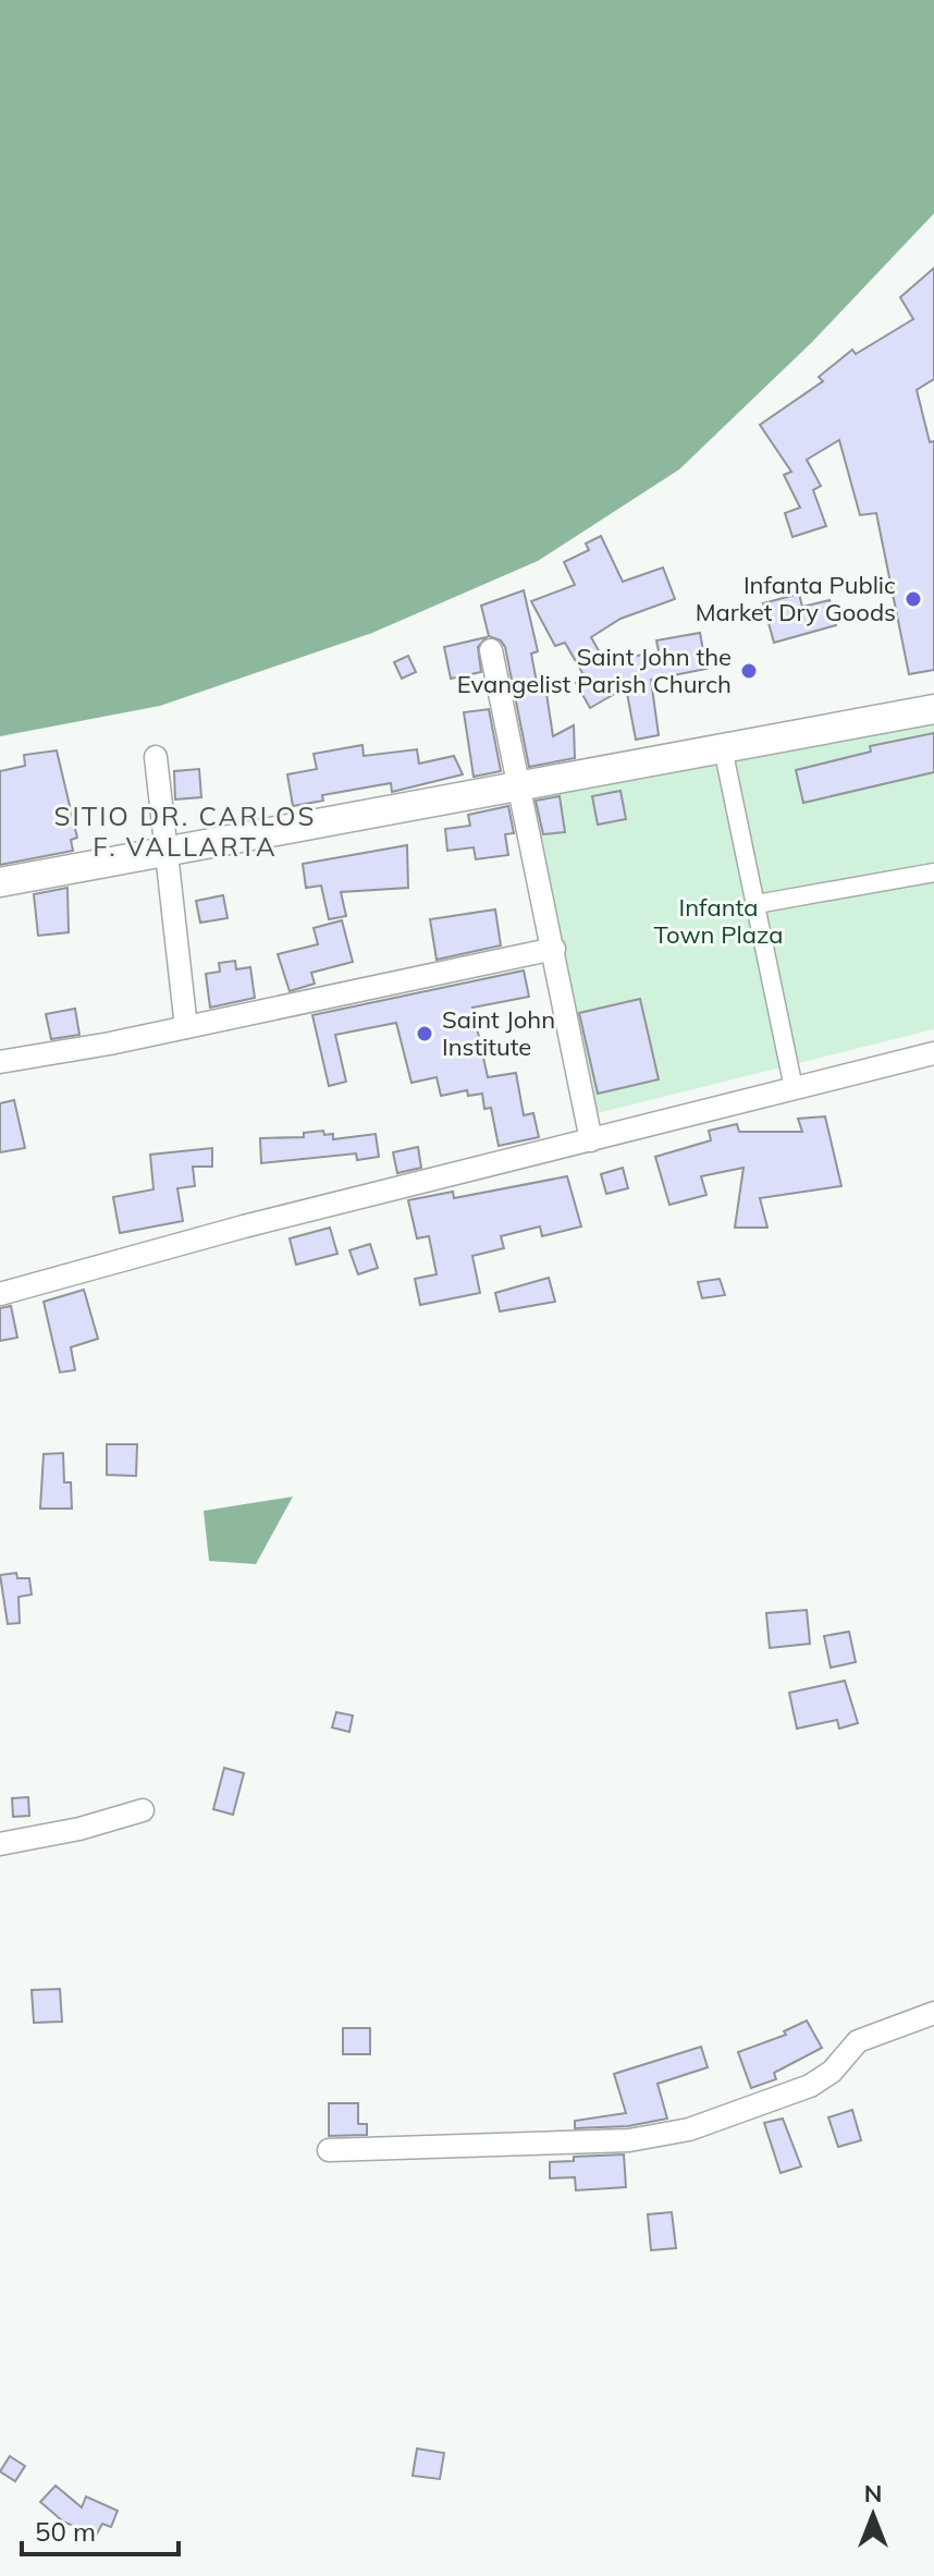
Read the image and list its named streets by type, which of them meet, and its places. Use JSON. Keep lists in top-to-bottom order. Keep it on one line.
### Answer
{"districts":["SITIO DR. CARLOS F. VALLARTA"],"parks":["Infanta Town Plaza"],"places":["Infanta Public Market Dry Goods","Saint John the Evangelist Parish Church","Saint John Institute"],"scale_bar":"50 m","north":"top"}
